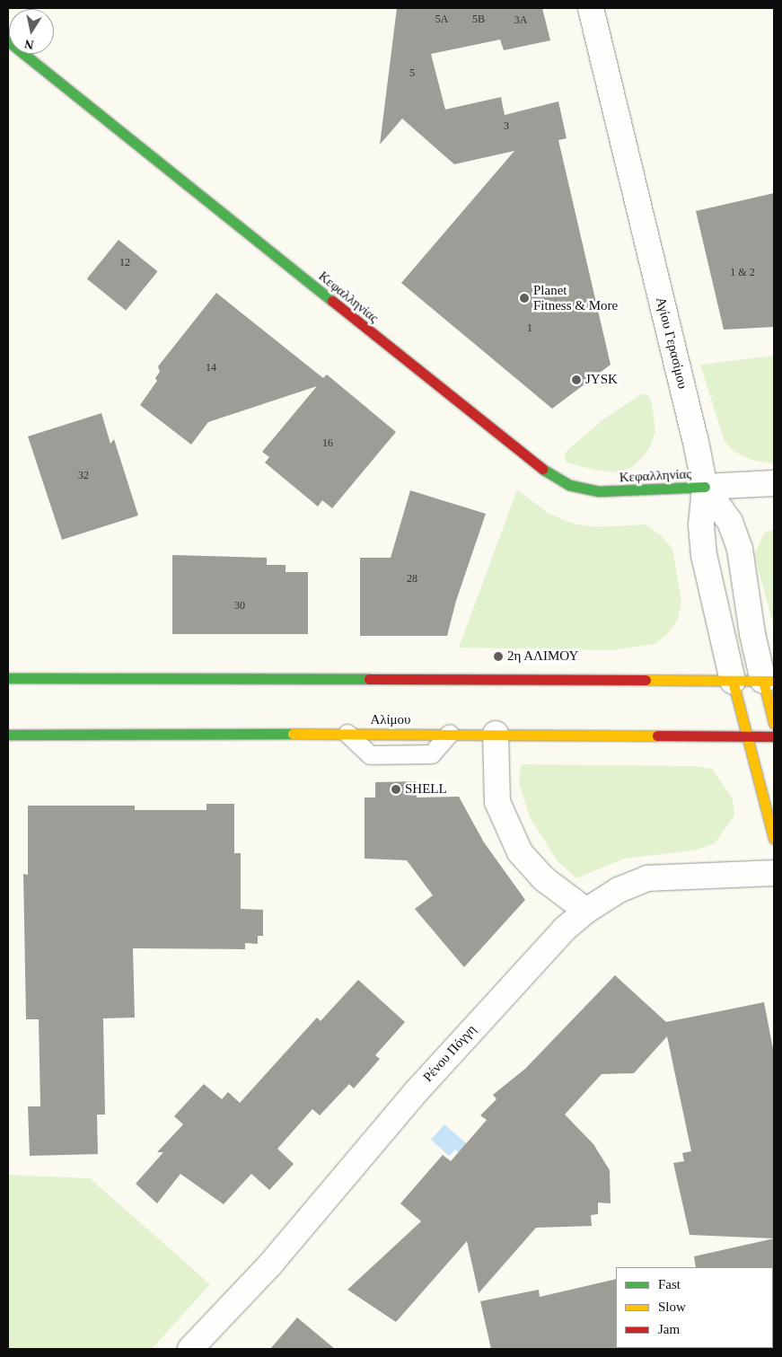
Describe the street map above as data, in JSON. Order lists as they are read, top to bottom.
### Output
{
  "streets": {
    "main road": ["Κεφαλληνίας"],
    "street": ["Αγίου Γερασίμου", "Ρένου Πόγγη"]
  },
  "crossings": [
    ["Κεφαλληνίας", "Αγίου Γερασίμου"]
  ],
  "places": [
    "Planet Fitness & More",
    "JYSK",
    "2η ΑΛΙΜΟΥ",
    "SHELL"
  ],
  "house_numbers": [
    "5A",
    "5B",
    "3Α",
    "5",
    "3",
    "12",
    "1 & 2",
    "1",
    "14",
    "16",
    "32",
    "28",
    "30"
  ],
  "legend": ["Fast", "Slow", "Jam"],
  "north": "bottom"
}
